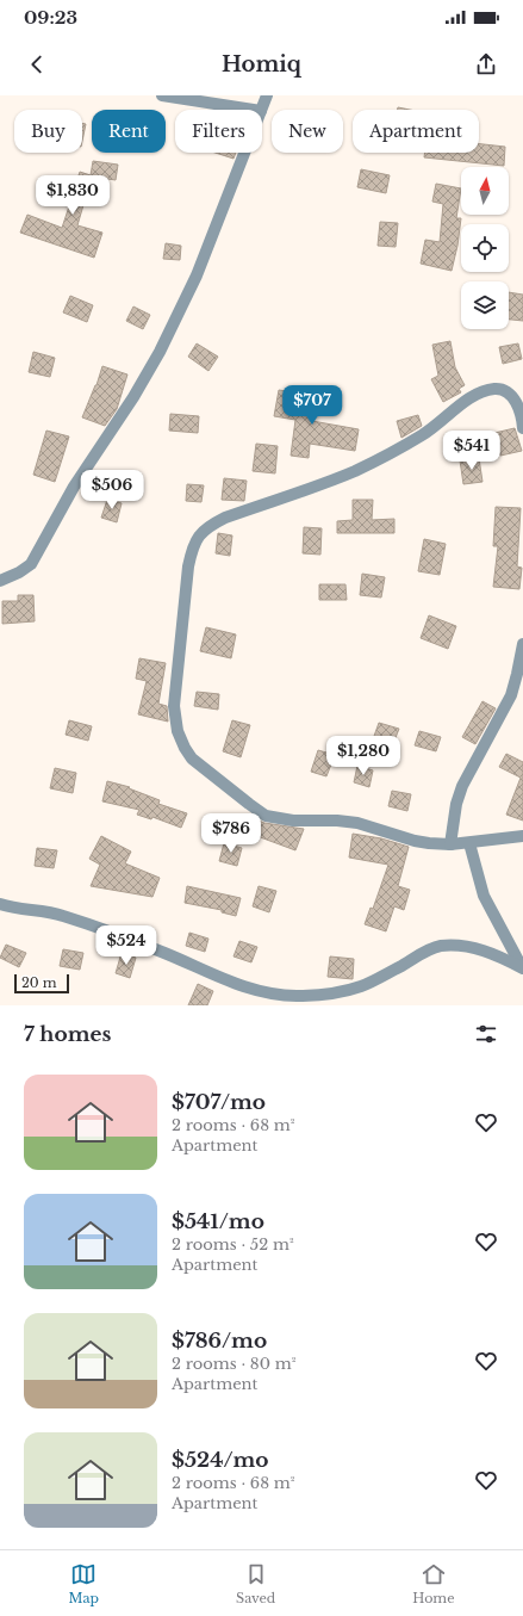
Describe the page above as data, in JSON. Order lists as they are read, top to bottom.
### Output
{
  "scale_bar": "20 m",
  "north": "top",
  "page": {
    "status": "09:23",
    "header": "Homiq",
    "chip": [
      "Buy",
      "Rent",
      "Filters",
      "New",
      "Apartment"
    ],
    "price": [
      "$1,830",
      "$707",
      "$541",
      "$506",
      "$1,280",
      "$786",
      "$524"
    ],
    "scale": "20 m",
    "heading": "7 homes",
    "list": [
      {
        "name": "$707/mo",
        "note": "2 rooms · 68 m² · Apartment"
      },
      {
        "name": "$541/mo",
        "note": "2 rooms · 52 m² · Apartment"
      },
      {
        "name": "$786/mo",
        "note": "2 rooms · 80 m² · Apartment"
      },
      {
        "name": "$524/mo",
        "note": "2 rooms · 68 m² · Apartment"
      }
    ],
    "tabs": ["Map", "Saved", "Home"]
  }
}
